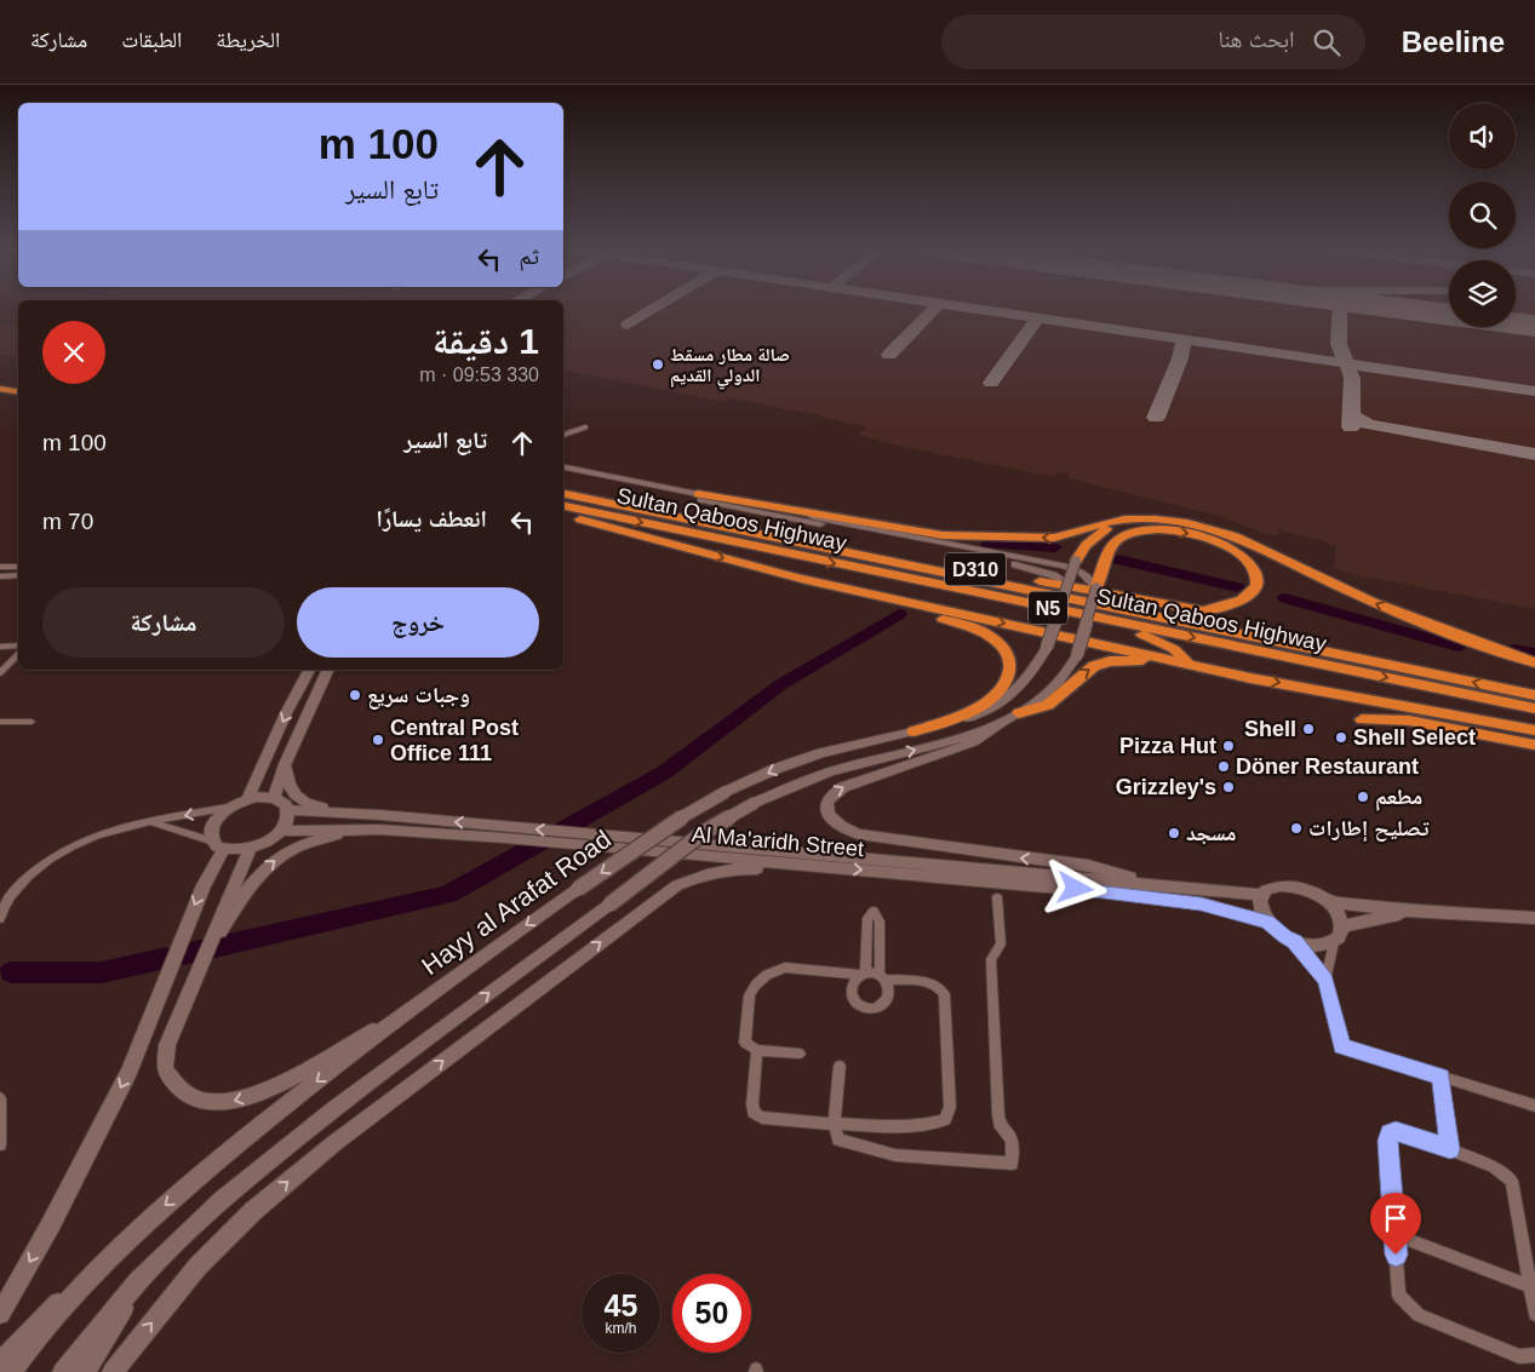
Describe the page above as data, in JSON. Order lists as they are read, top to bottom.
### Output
{
  "streets": {
    "highway": ["Sultan Qaboos Highway", "D310", "N5"],
    "main road": ["Al Ma'aridh Street", "Hayy al Arafat Road"]
  },
  "crossings": [
    ["Sultan Qaboos Highway", "D310"]
  ],
  "places": [
    "صالة مطار مسقط الدولي القديم",
    "وجبات سريع",
    "Shell",
    "Shell Select",
    "Central Post Office 111",
    "Pizza Hut",
    "Döner Restaurant",
    "Grizzley's",
    "مطعم",
    "تصليح إطارات",
    "مسجد"
  ],
  "page": {
    "header": "Beeline",
    "search": "ابحث هنا",
    "nav": ["الخريطة", "الطبقات", "مشاركة"],
    "turn": ["100 m", "تابع السير"],
    "then": "ثم",
    "heading": ["1 دقيقة", "330 m · 09:53"],
    "list": [
      {
        "name": "تابع السير",
        "value": "100 m"
      },
      {
        "name": "انعطف يسارًا",
        "value": "70 m"
      }
    ],
    "buttons": ["خروج", "مشاركة"],
    "speed": "45 km/h",
    "limit": "50"
  }
}
